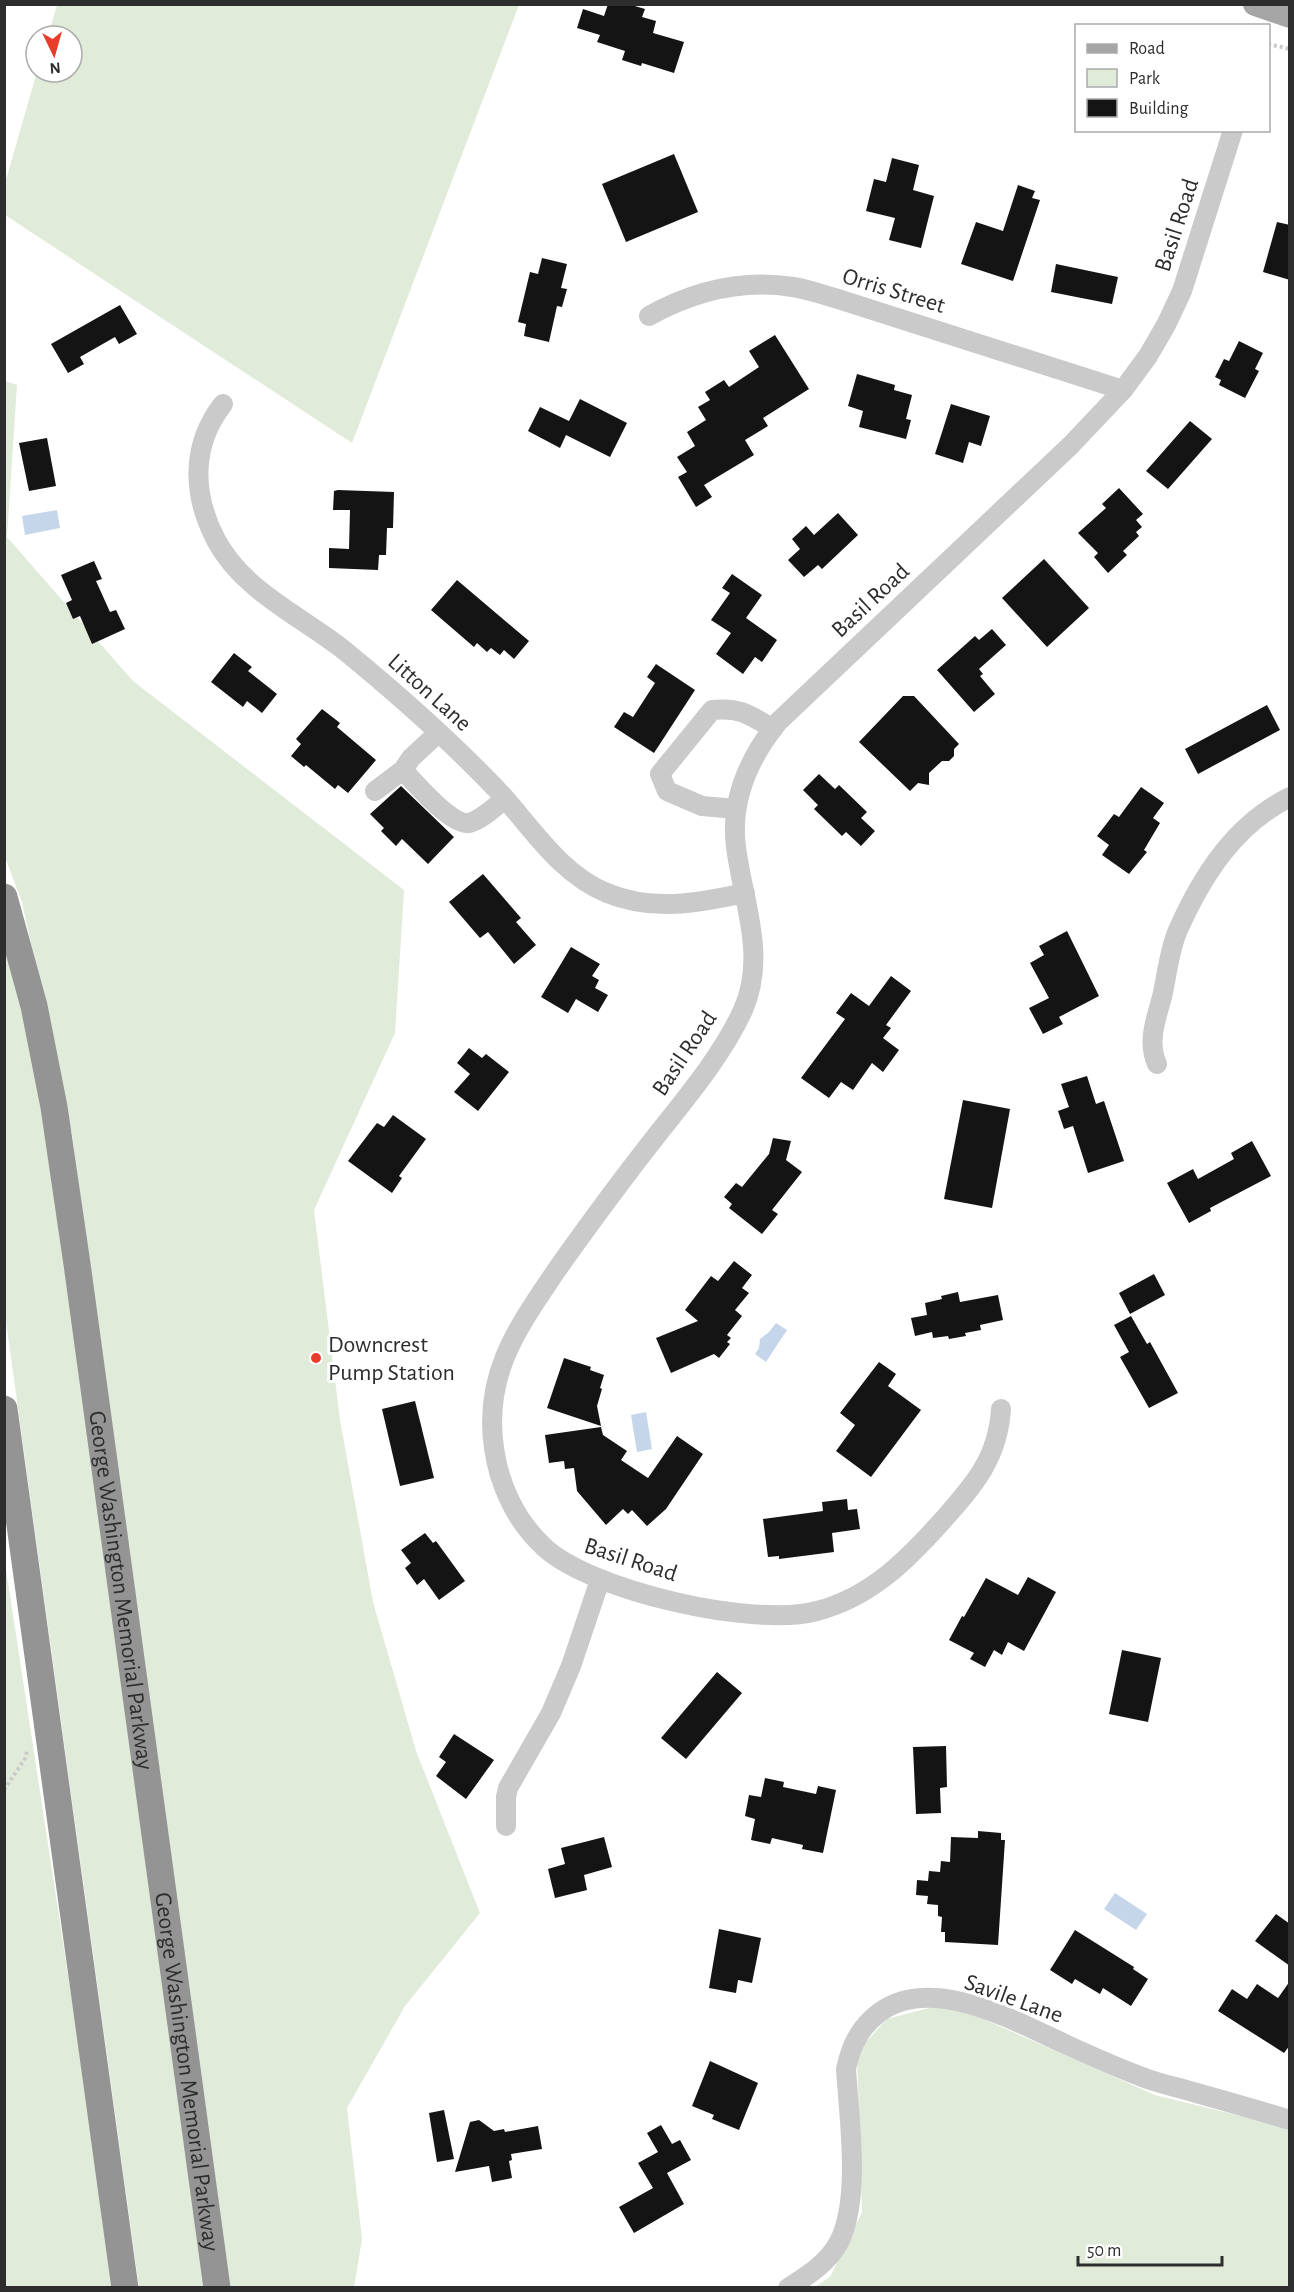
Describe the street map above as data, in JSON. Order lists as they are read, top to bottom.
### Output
{
  "streets": {
    "highway": ["George Washington Memorial Parkway"],
    "street": [
      "Basil Road",
      "Orris Street",
      "Litton Lane",
      "Savile Lane"
    ]
  },
  "crossings": [
    ["Basil Road", "Orris Street"],
    ["Basil Road", "Litton Lane"]
  ],
  "places": ["Downcrest Pump Station"],
  "legend": ["Road", "Park", "Building"],
  "scale_bar": "50 m",
  "north": "bottom"
}
